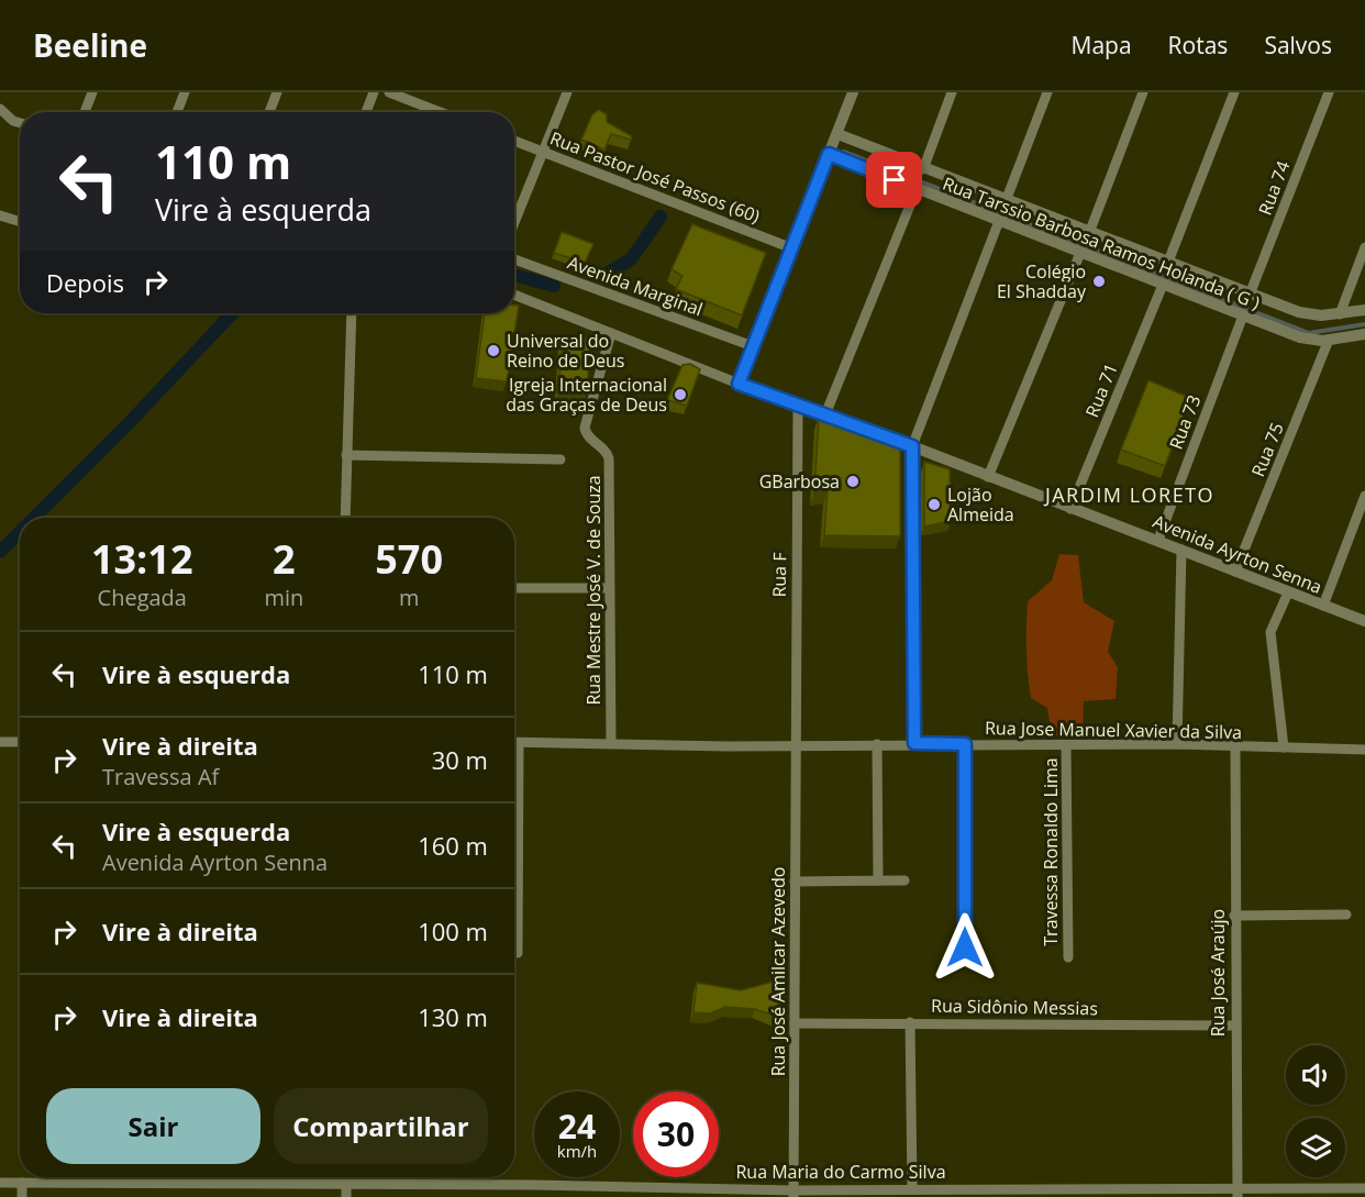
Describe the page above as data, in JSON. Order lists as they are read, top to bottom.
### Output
{
  "streets": {
    "street": [
      "Rua Pastor José Passos (60)",
      "Rua 74",
      "Rua Tarssio Barbosa Ramos Holanda ( G )",
      "Avenida Marginal",
      "Rua 71",
      "Rua 73",
      "Rua 75",
      "Avenida Ayrton Senna",
      "Rua F",
      "Rua Mestre José V. de Souza",
      "Rua Jose Manuel Xavier da Silva",
      "Travessa Ronaldo Lima",
      "Rua José Amilcar Azevedo",
      "Rua José Araújo",
      "Rua Sidônio Messias",
      "Rua Maria do Carmo Silva"
    ]
  },
  "crossings": [
    ["Rua 74", "Rua Tarssio Barbosa Ramos Holanda ( G )"],
    ["Rua Tarssio Barbosa Ramos Holanda ( G )", "Rua 71"],
    ["Rua Tarssio Barbosa Ramos Holanda ( G )", "Rua 73"],
    ["Rua Tarssio Barbosa Ramos Holanda ( G )", "Rua 75"],
    ["Rua 71", "Avenida Ayrton Senna"],
    ["Rua 73", "Avenida Ayrton Senna"],
    ["Rua 75", "Avenida Ayrton Senna"],
    ["Avenida Ayrton Senna", "Rua F"],
    ["Avenida Ayrton Senna", "Rua Mestre José V. de Souza"],
    ["Rua F", "Rua Jose Manuel Xavier da Silva"],
    ["Rua F", "Rua José Amilcar Azevedo"],
    ["Rua Mestre José V. de Souza", "Rua Jose Manuel Xavier da Silva"],
    ["Rua Jose Manuel Xavier da Silva", "Travessa Ronaldo Lima"],
    ["Rua Jose Manuel Xavier da Silva", "Rua José Amilcar Azevedo"],
    ["Rua Jose Manuel Xavier da Silva", "Rua José Araújo"],
    ["Rua José Amilcar Azevedo", "Rua Sidônio Messias"],
    ["Rua José Amilcar Azevedo", "Rua Maria do Carmo Silva"],
    ["Rua José Araújo", "Rua Sidônio Messias"],
    ["Rua José Araújo", "Rua Maria do Carmo Silva"]
  ],
  "districts": ["JARDIM LORETO"],
  "places": [
    "Colégio El Shadday",
    "Universal do Reino de Deus",
    "Igreja Internacional das Graças de Deus",
    "GBarbosa",
    "Lojão Almeida"
  ],
  "page": {
    "header": "Beeline",
    "nav": ["Mapa", "Rotas", "Salvos"],
    "turn": ["110 m", "Vire à esquerda"],
    "then": "Depois",
    "eta": [
      "13:12",
      "Chegada",
      "2",
      "min",
      "570",
      "m"
    ],
    "list": [
      {
        "name": "Vire à esquerda",
        "value": "110 m"
      },
      {
        "name": "Vire à direita",
        "note": "Travessa Af",
        "value": "30 m"
      },
      {
        "name": "Vire à esquerda",
        "note": "Avenida Ayrton Senna",
        "value": "160 m"
      },
      {
        "name": "Vire à direita",
        "value": "100 m"
      },
      {
        "name": "Vire à direita",
        "value": "130 m"
      }
    ],
    "buttons": ["Sair", "Compartilhar"],
    "speed": "24 km/h",
    "limit": "30"
  }
}
